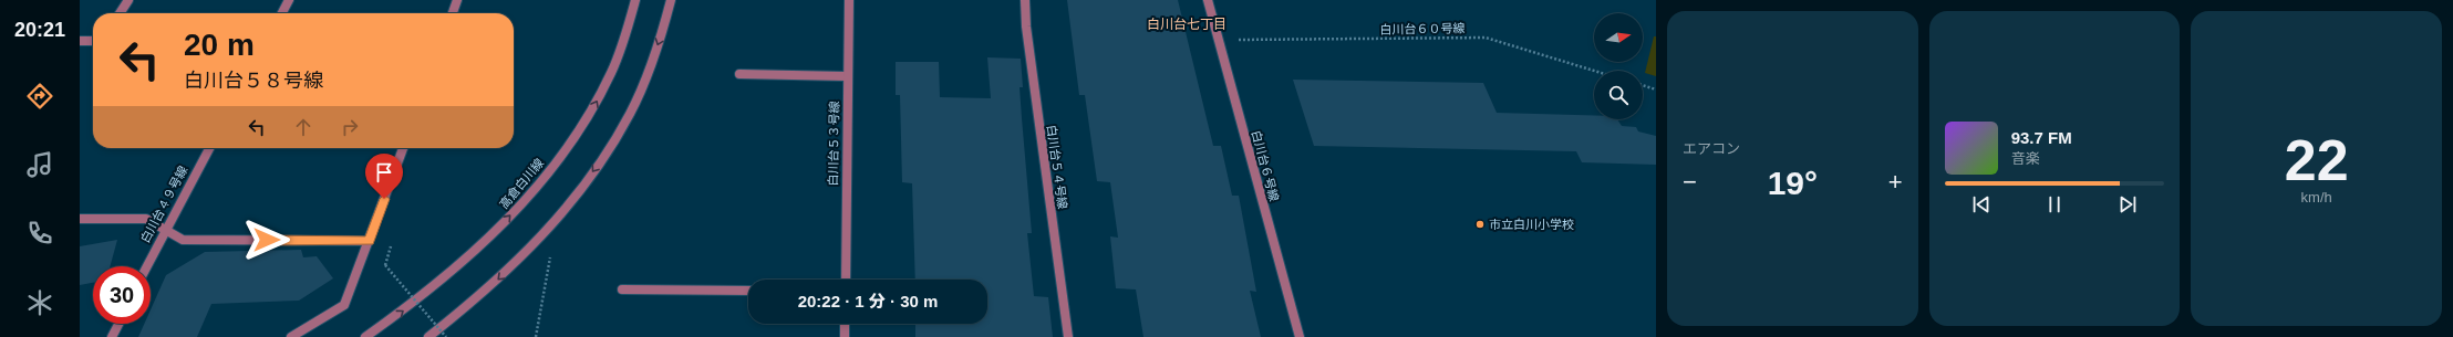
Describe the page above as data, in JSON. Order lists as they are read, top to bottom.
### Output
{
  "streets": {
    "street": [
      "白川台５３号線",
      "白川台６号線",
      "白川台５４号線",
      "高倉白川線",
      "白川台４９号線"
    ],
    "path": ["白川台６０号線"]
  },
  "crossings": [
    ["白川台６０号線", "白川台６号線"]
  ],
  "districts": ["白川台七丁目"],
  "places": ["市立白川小学校"],
  "north": "right",
  "page": {
    "tabs": "20:21",
    "tile": [
      "エアコン",
      ["22", "km/h"]
    ],
    "turn": ["20 m", "白川台５８号線"],
    "song": ["93.7 FM", "音楽"],
    "heat": ["−", "19°", "+"],
    "limit": "30",
    "trip": "20:22 · 1 分 · 30 m"
  }
}
